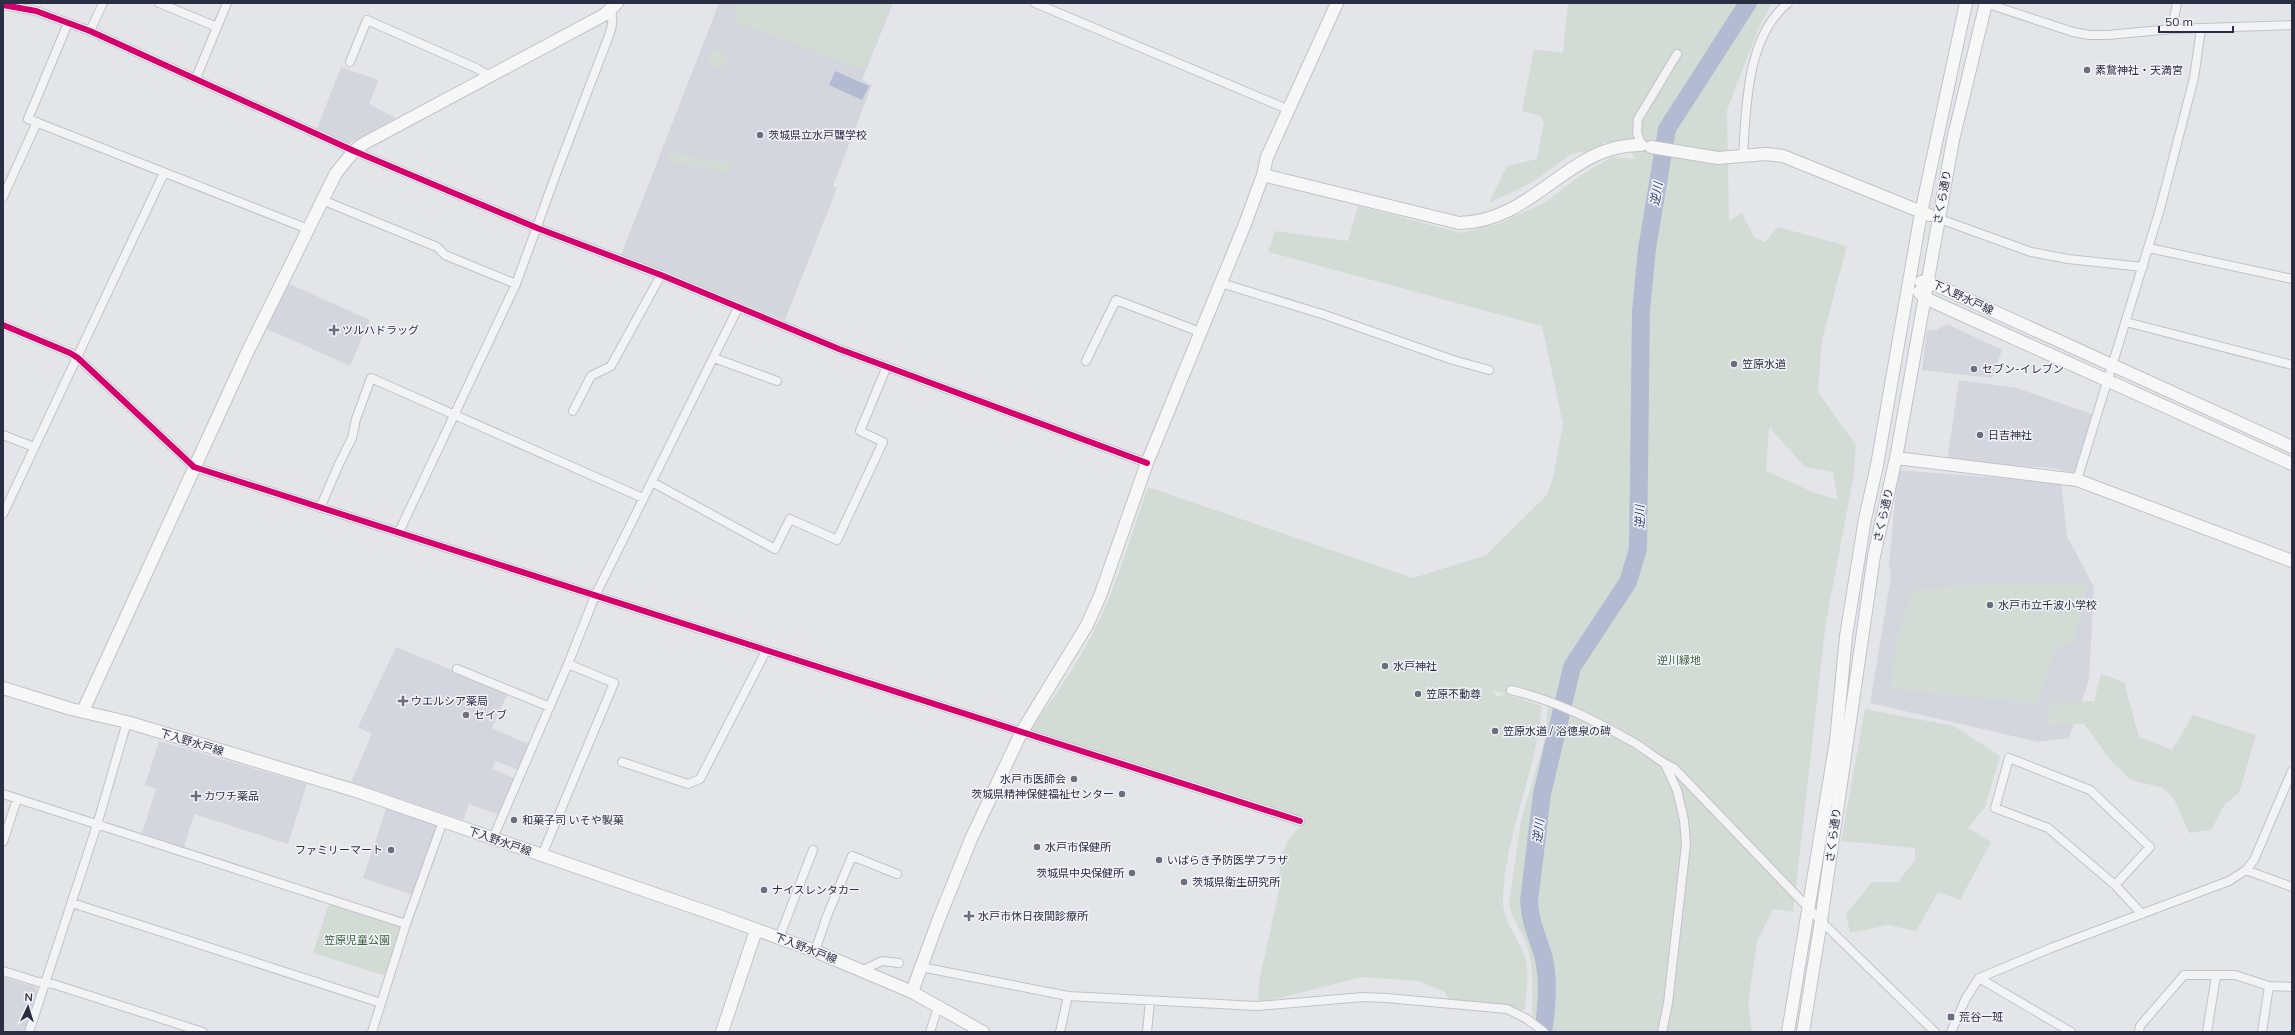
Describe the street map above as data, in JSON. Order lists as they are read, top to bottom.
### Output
{
  "streets": {
    "street": ["さくら通り", "下入野水戸線"]
  },
  "crossings": [
    ["さくら通り", "下入野水戸線"]
  ],
  "water": ["逆川"],
  "parks": ["逆川緑地", "笠原児童公園"],
  "places": {
    "other": [
      "素鵞神社・天満宮",
      "茨城県立水戸聾学校",
      "笠原水道",
      "セブン-イレブン",
      "日吉神社",
      "水戸市立千波小学校",
      "水戸神社",
      "笠原不動尊",
      "セイブ",
      "笠原水道 / 浴徳泉の碑",
      "水戸市医師会",
      "茨城県精神保健福祉センター",
      "和菓子司 いそや製菓",
      "水戸市保健所",
      "ファミリーマート",
      "いばらき予防医学プラザ",
      "茨城県中央保健所",
      "茨城県衛生研究所",
      "ナイスレンタカー"
    ],
    "health": [
      "ツルハドラッグ",
      "ウエルシア薬局",
      "カワチ薬品",
      "水戸市休日夜間診療所"
    ],
    "transit": ["荒谷一班"]
  },
  "scale_bar": "50 m",
  "north": "top"
}
